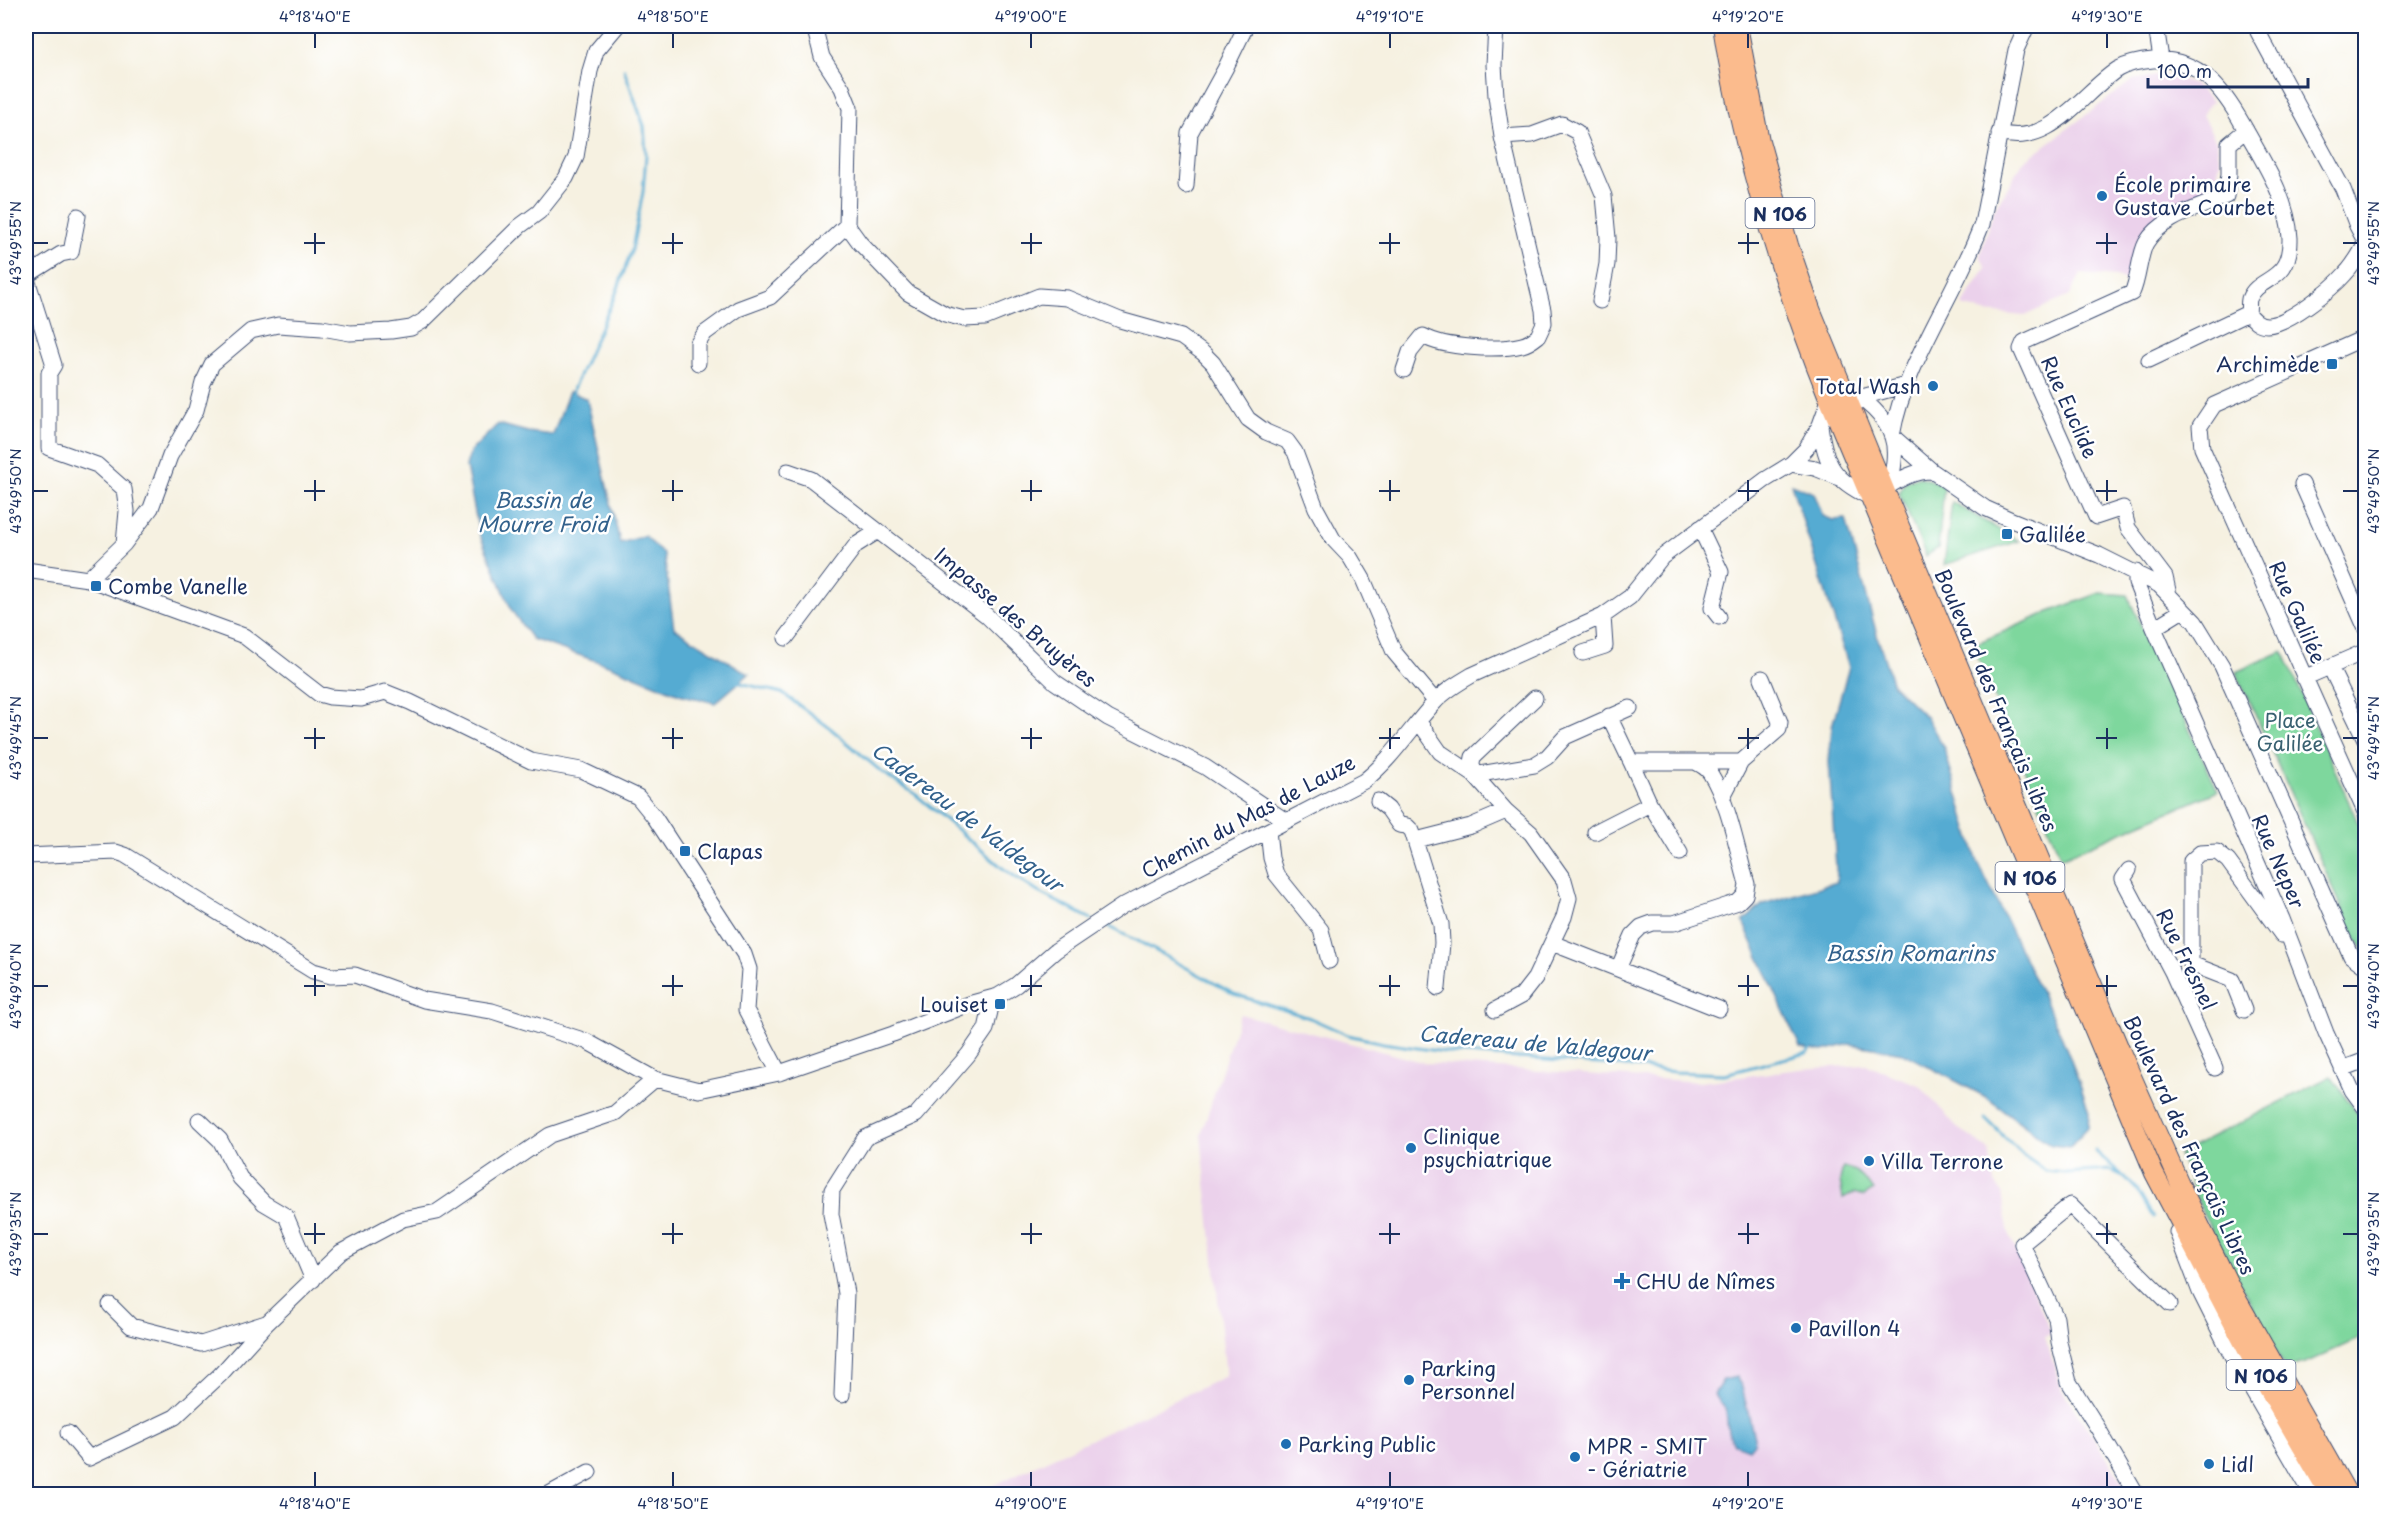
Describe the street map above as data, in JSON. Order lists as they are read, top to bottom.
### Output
{
  "streets": {
    "main road": ["N 106", "Boulevard des Français Libres"],
    "street": [
      "Rue Euclide",
      "Rue Galilée",
      "Impasse des Bruyères",
      "Chemin du Mas de Lauze",
      "Rue Neper",
      "Rue Fresnel"
    ]
  },
  "crossings": [
    ["Impasse des Bruyères", "Chemin du Mas de Lauze"],
    ["Boulevard des Français Libres", "Chemin du Mas de Lauze"]
  ],
  "water": ["Bassin de Mourre Froid", "Cadereau de Valdegour", "Bassin Romarins"],
  "parks": ["Place Galilée"],
  "places": {
    "other": [
      "École primaire Gustave Courbet",
      "Total Wash",
      "Clinique psychiatrique",
      "Villa Terrone",
      "Pavillon 4",
      "Parking Personnel",
      "Parking Public",
      "MPR - SMIT - Gériatrie",
      "Lidl"
    ],
    "transit": [
      "Archimède",
      "Galilée",
      "Combe Vanelle",
      "Clapas",
      "Louiset"
    ],
    "health": ["CHU de Nîmes"]
  },
  "scale_bar": "100 m",
  "coordinates": [
    "4°18'40\"E",
    "4°18'50\"E",
    "4°19'00\"E",
    "4°19'10\"E",
    "4°19'20\"E",
    "4°19'30\"E",
    "43°49'55\"N",
    "43°49'50\"N",
    "43°49'45\"N",
    "43°49'40\"N",
    "43°49'35\"N"
  ]
}
